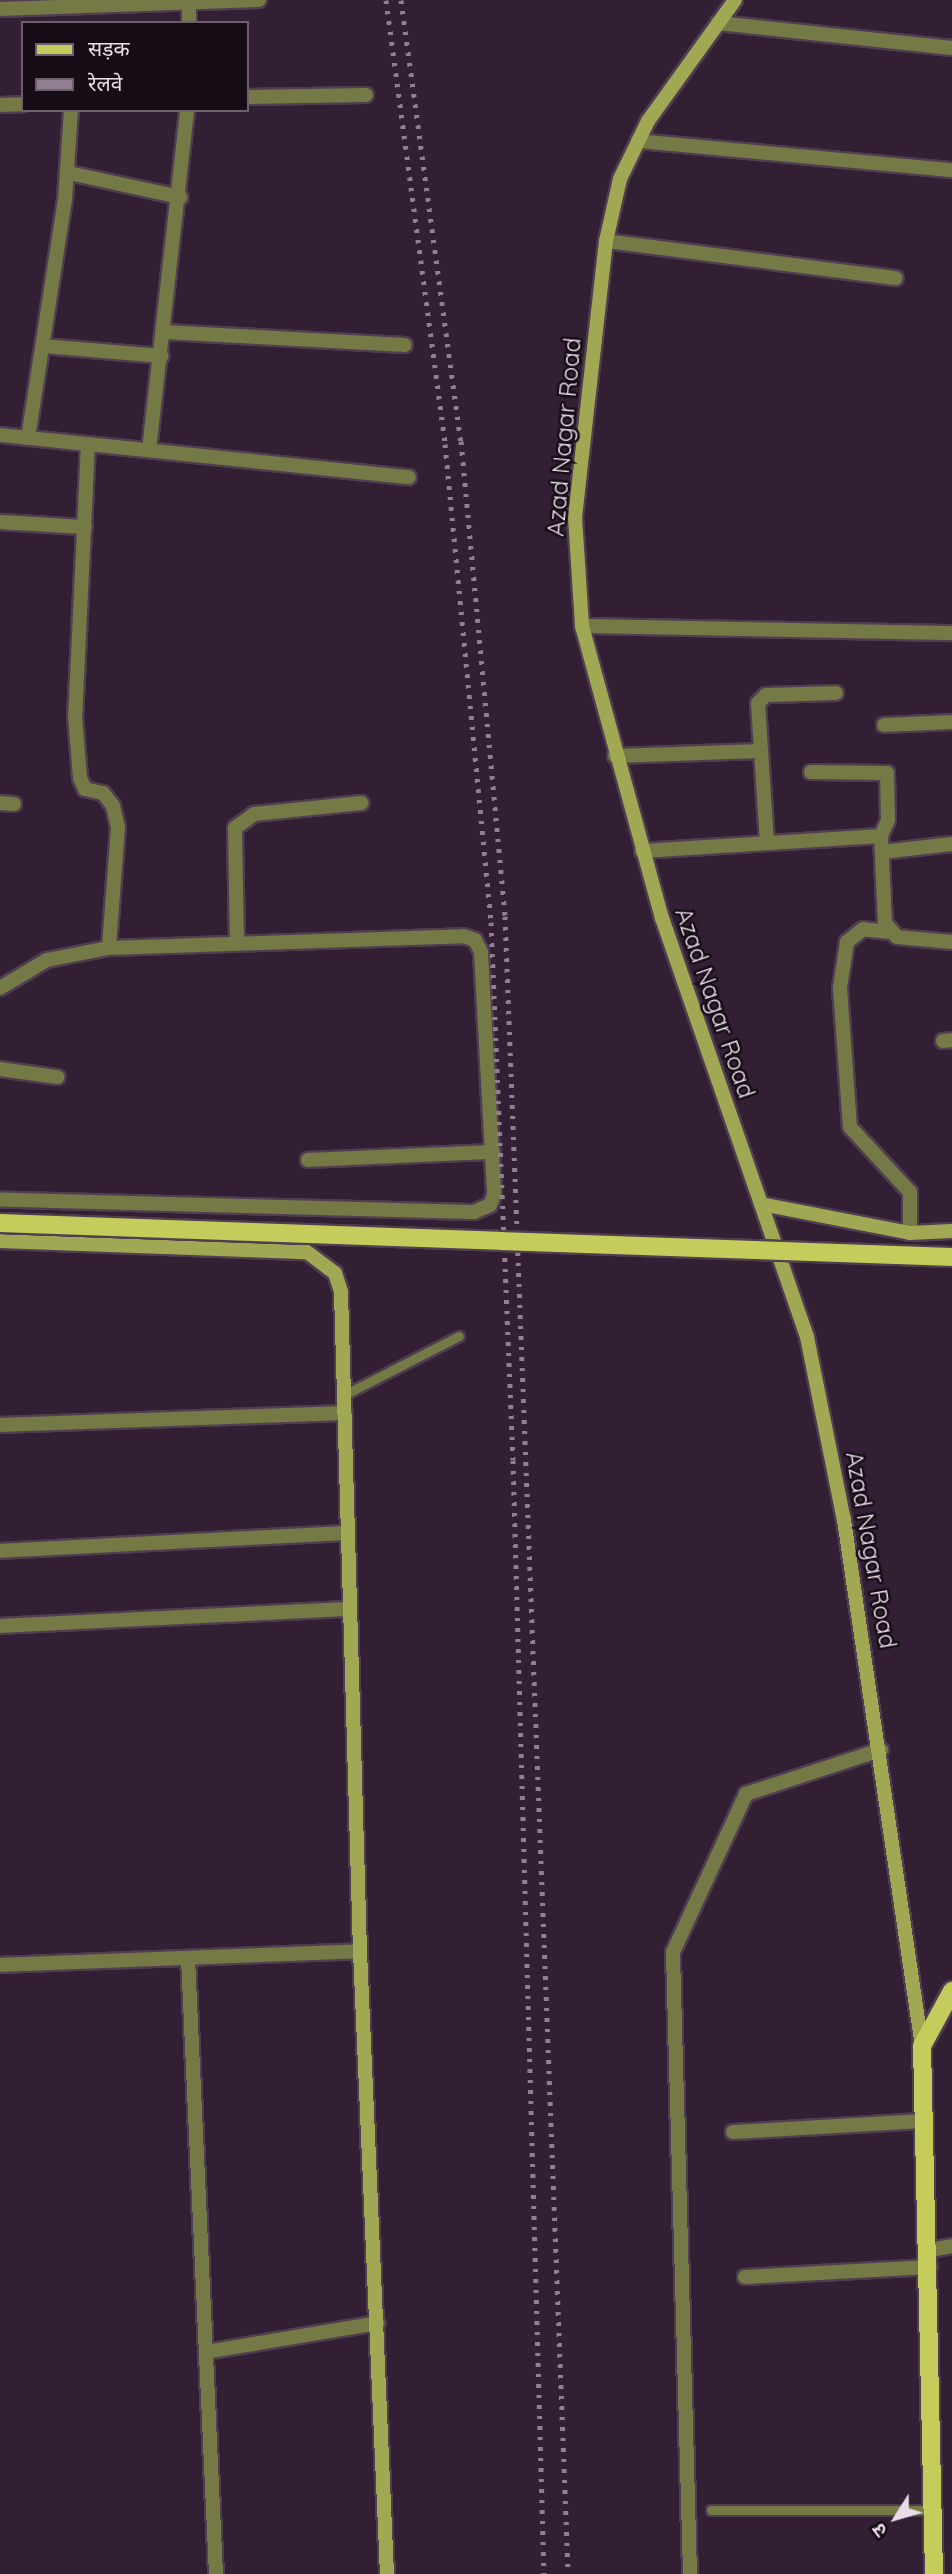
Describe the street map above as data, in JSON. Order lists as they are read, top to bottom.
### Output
{
  "streets": {
    "street": ["Azad Nagar Road"]
  },
  "legend": ["सड़क", "रेलवे"],
  "north": "bottom left"
}
